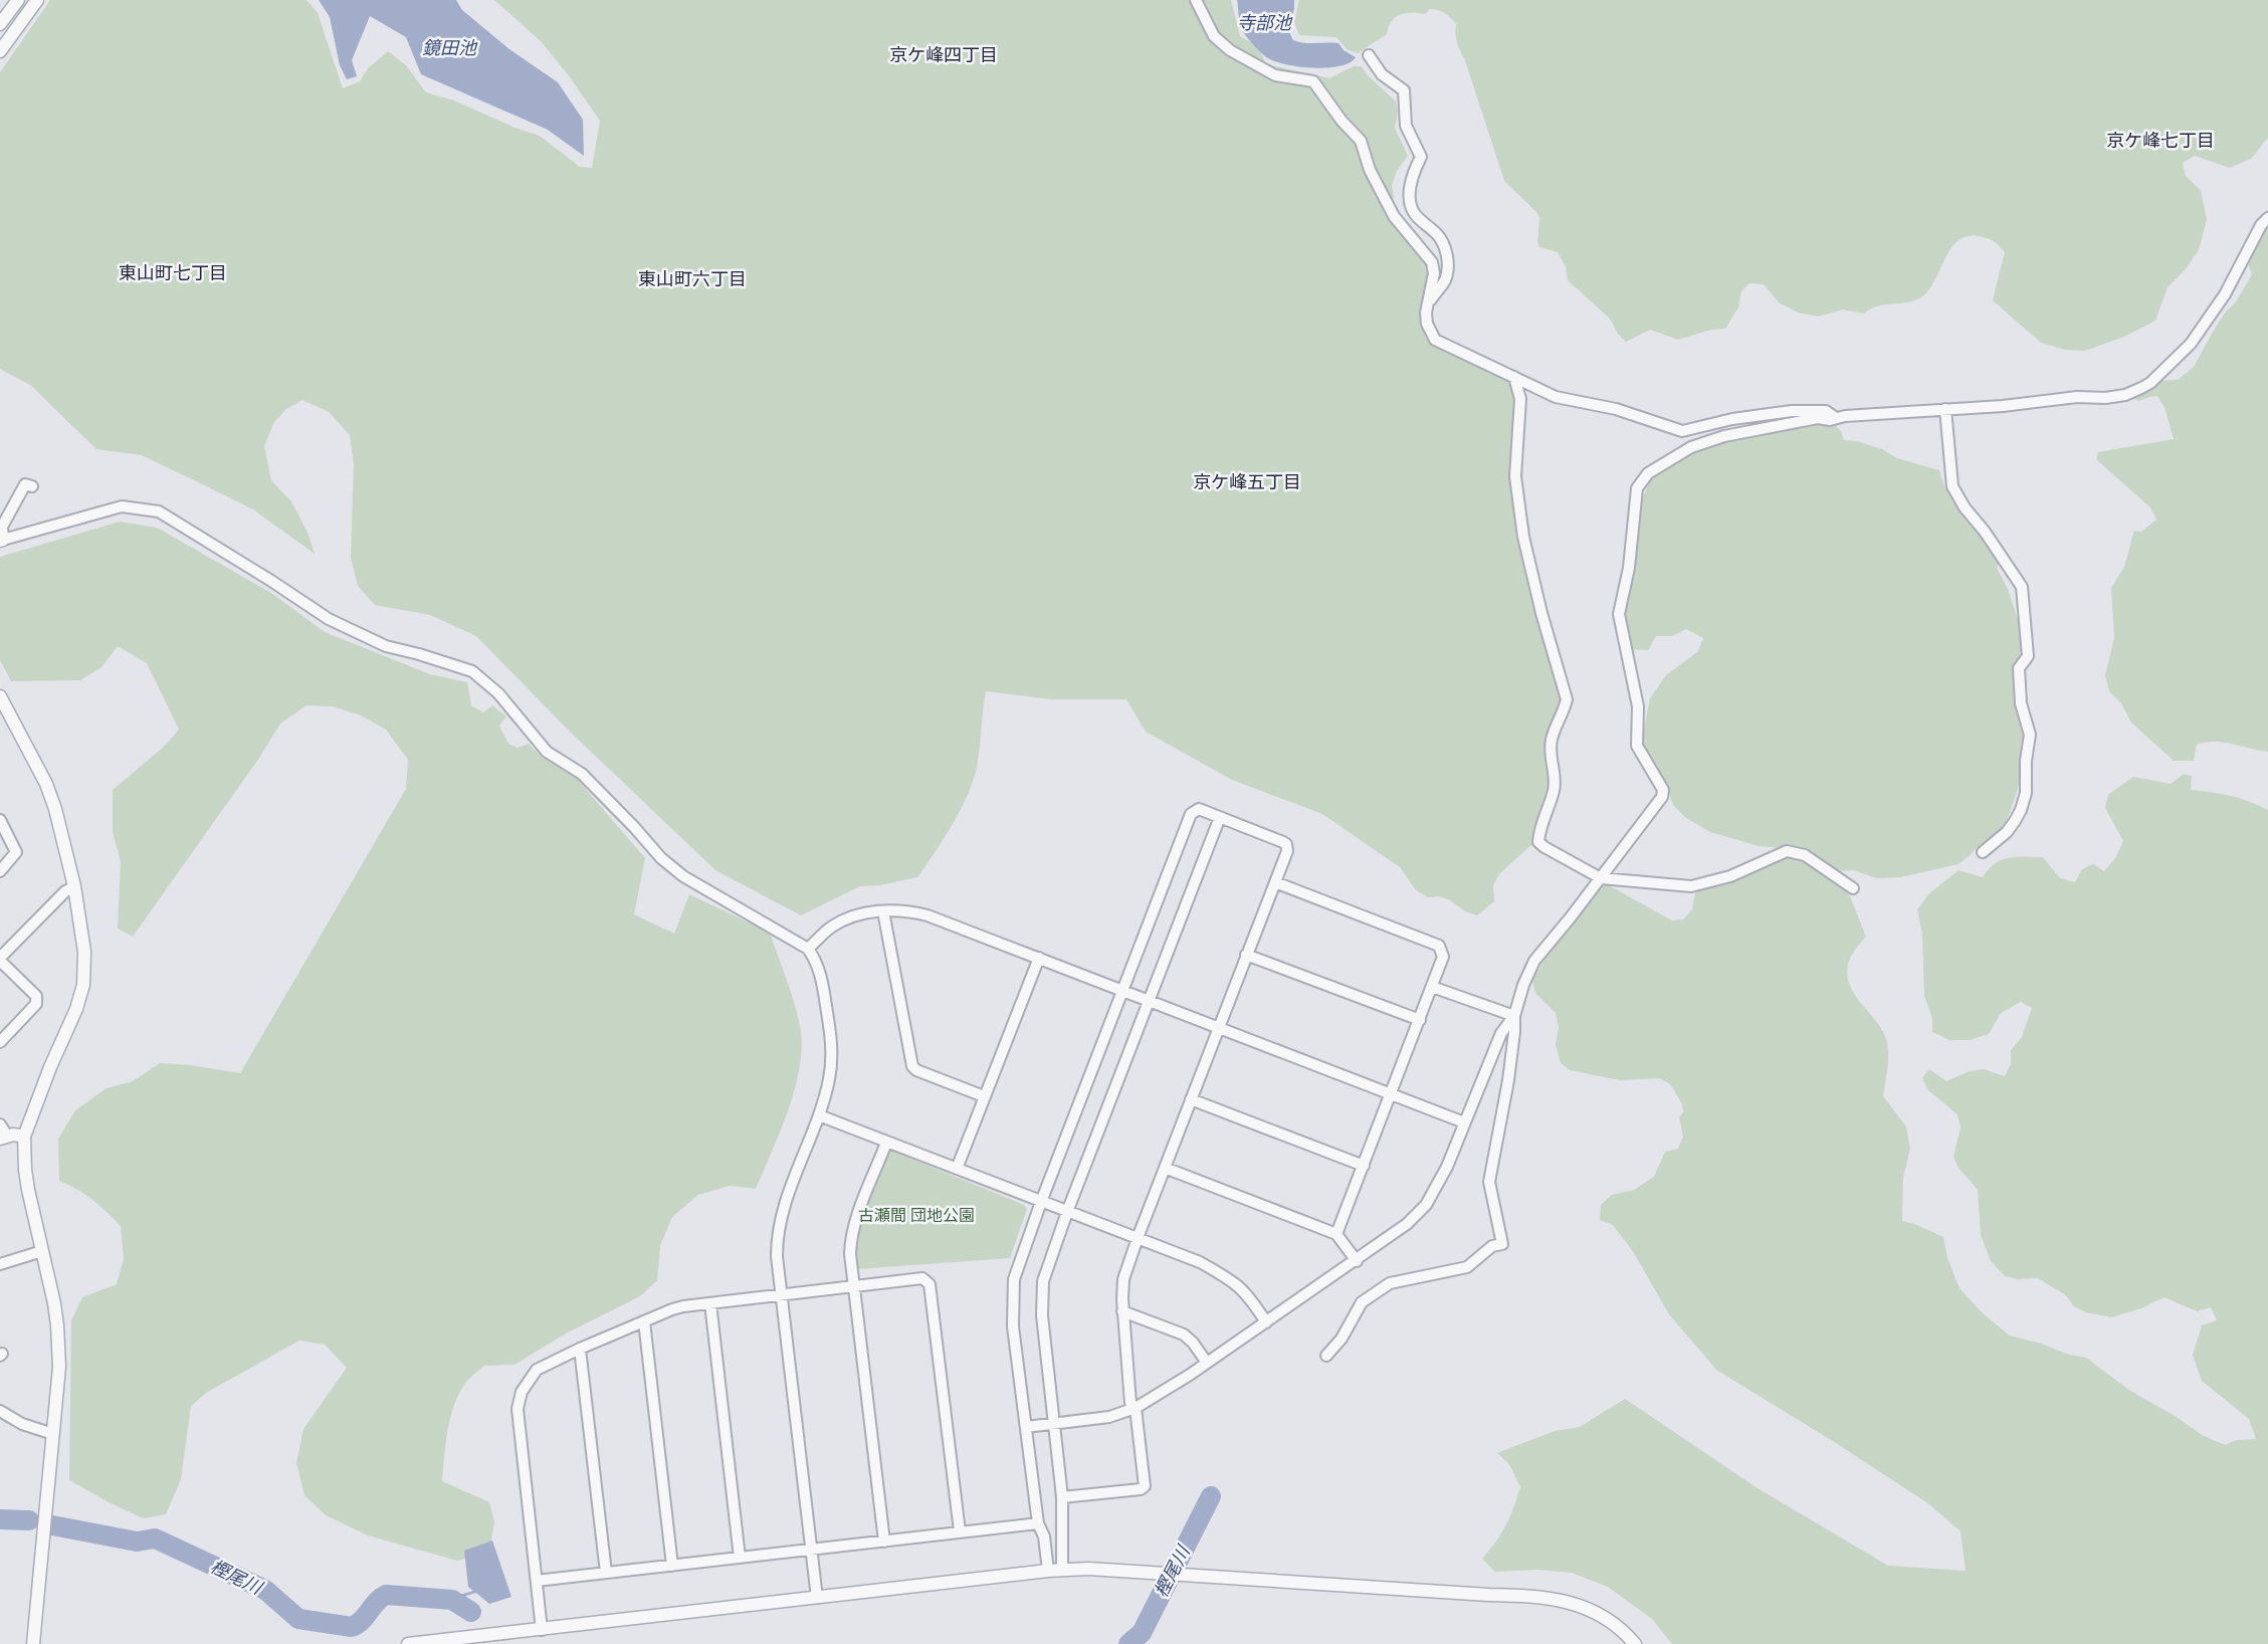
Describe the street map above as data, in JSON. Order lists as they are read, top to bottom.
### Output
{
  "districts": [
    "京ケ峰四丁目",
    "京ケ峰七丁目",
    "東山町七丁目",
    "東山町六丁目",
    "京ケ峰五丁目"
  ],
  "water": ["寺部池", "鏡田池", "樫尾川"],
  "parks": ["古瀬間 団地公園"]
}
